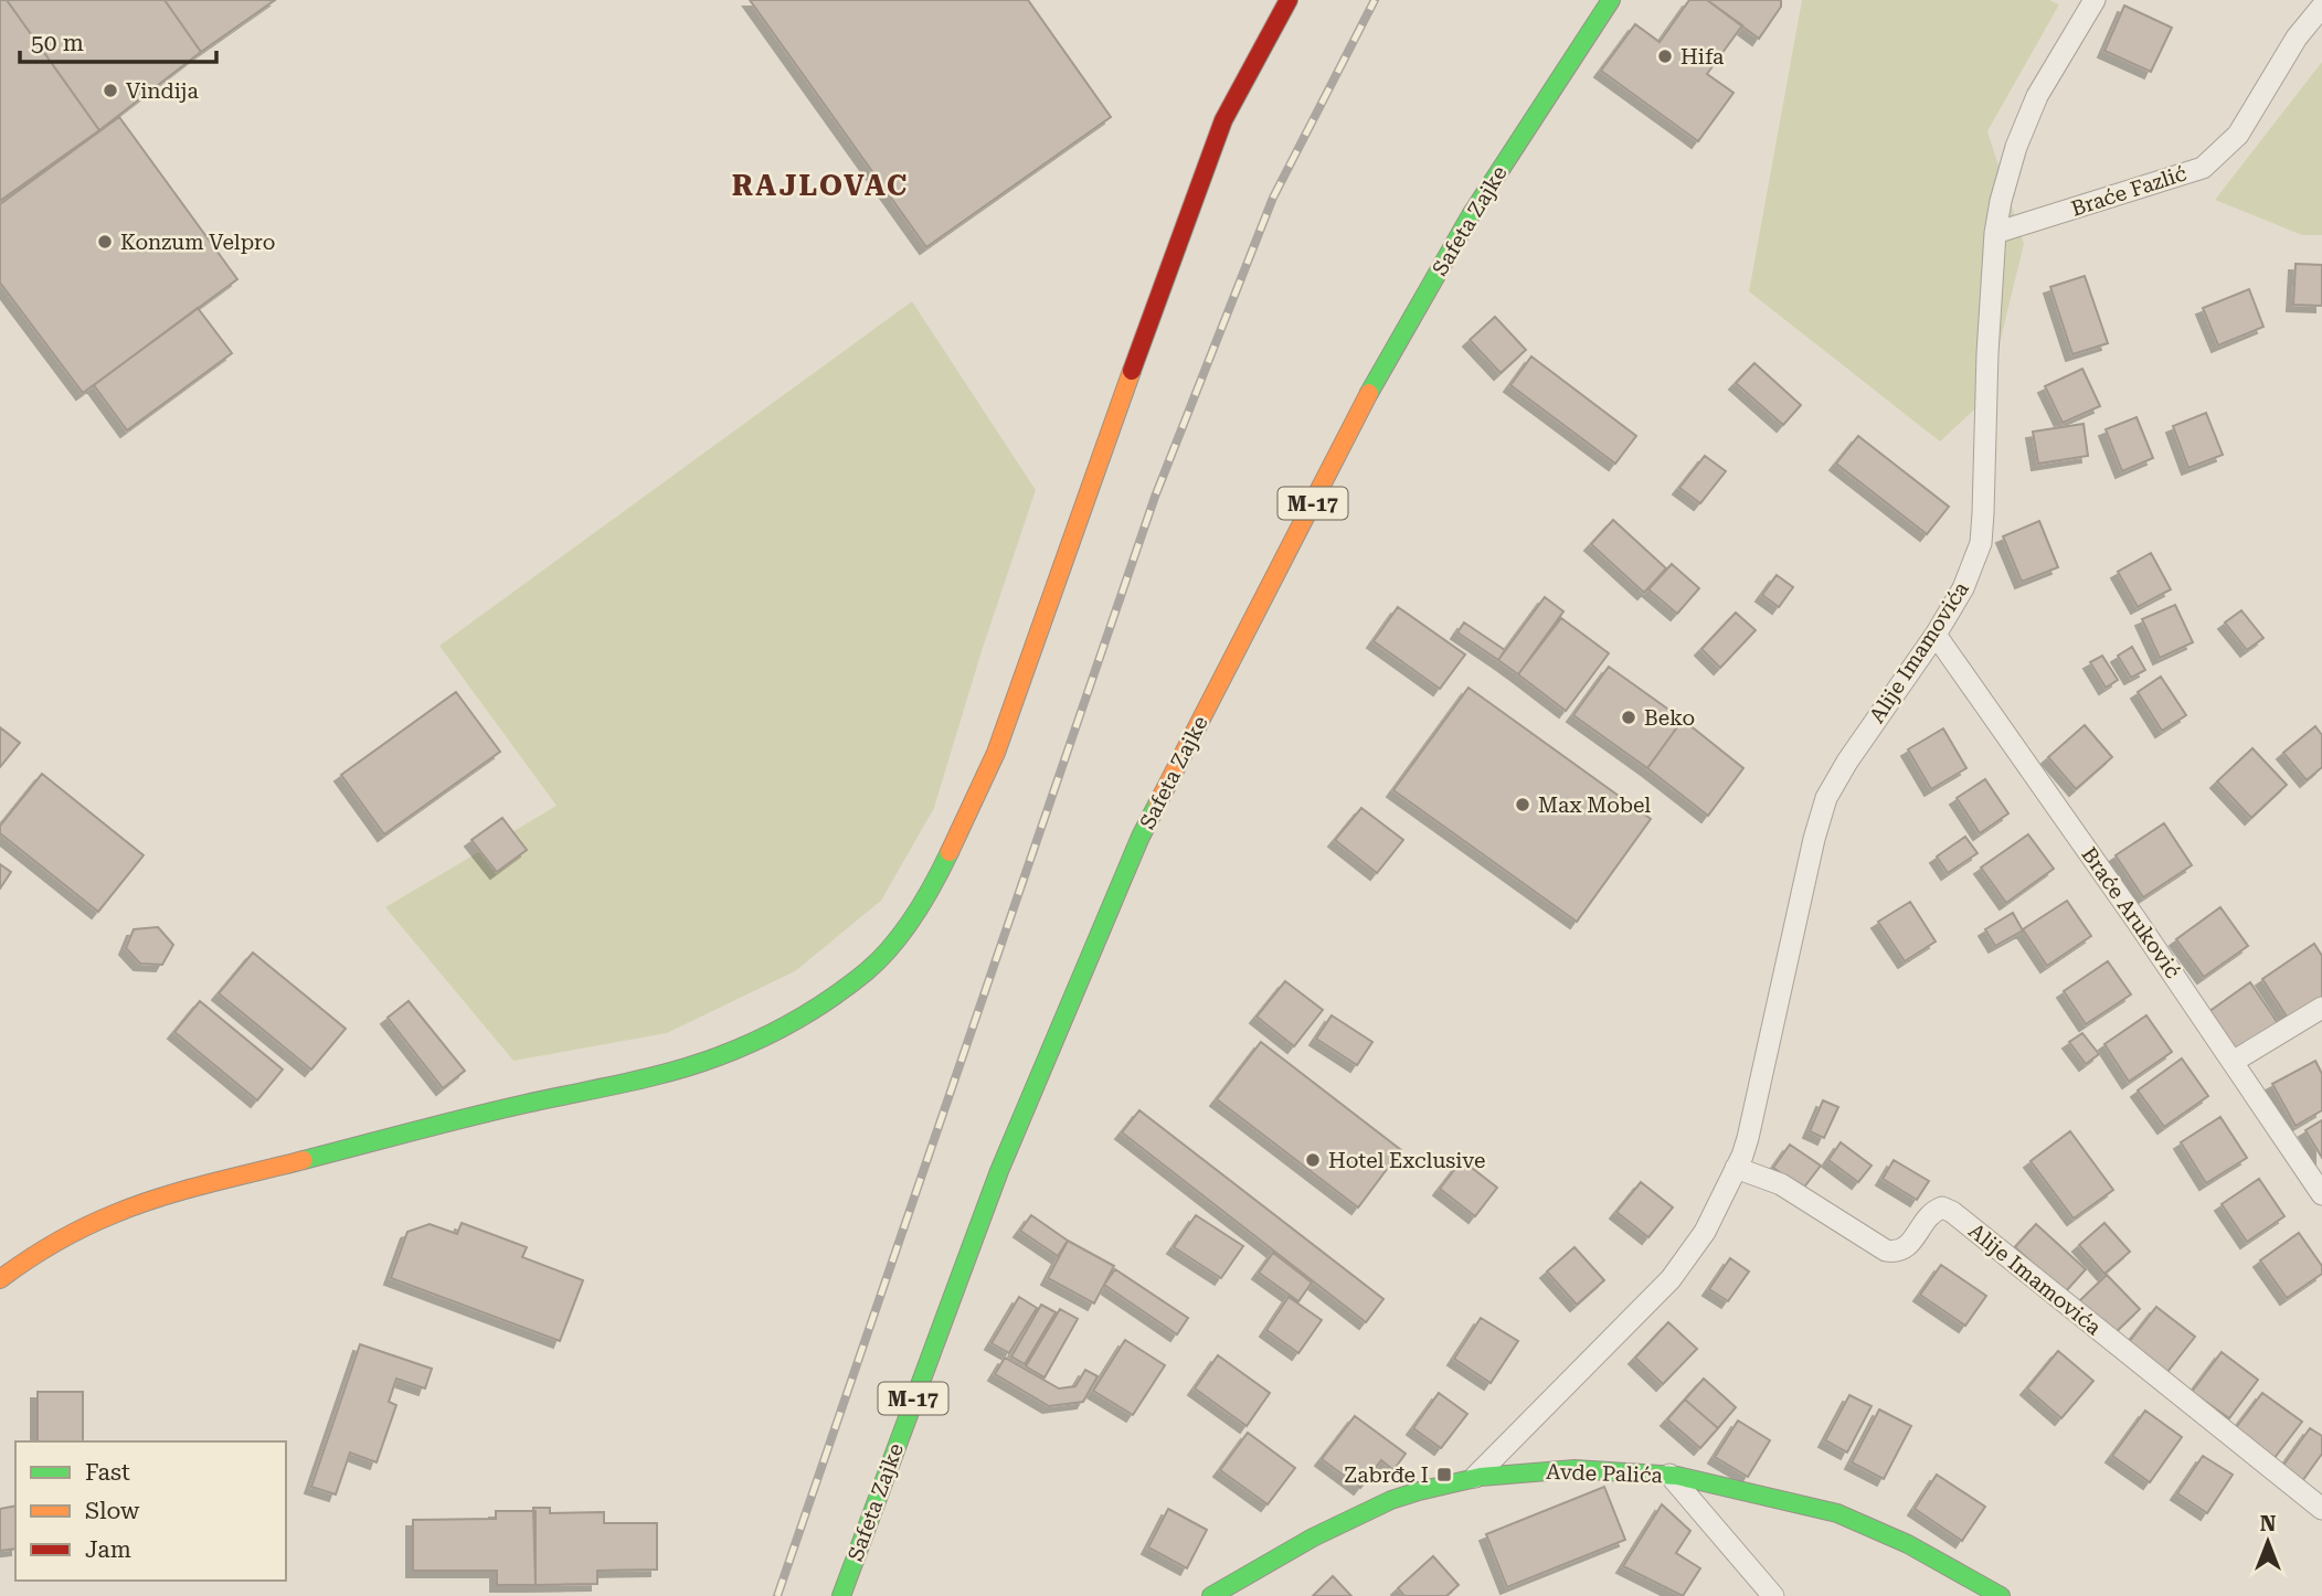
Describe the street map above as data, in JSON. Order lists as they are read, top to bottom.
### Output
{
  "streets": {
    "street": [
      "Braće Fazlić",
      "Safeta Zajke",
      "M-17",
      "Alije Imamovića",
      "Braće Aruković",
      "Avde Palića"
    ]
  },
  "crossings": [
    ["Braće Fazlić", "Alije Imamovića"],
    ["Alije Imamovića", "Braće Aruković"],
    ["Alije Imamovića", "Avde Palića"]
  ],
  "districts": ["RAJLOVAC"],
  "places": {
    "other": [
      "Hifa",
      "Vindija",
      "Konzum Velpro",
      "Beko",
      "Max Mobel",
      "Hotel Exclusive"
    ],
    "transit": ["Zabrđe I"]
  },
  "legend": ["Fast", "Slow", "Jam"],
  "scale_bar": "50 m",
  "north": "top"
}
